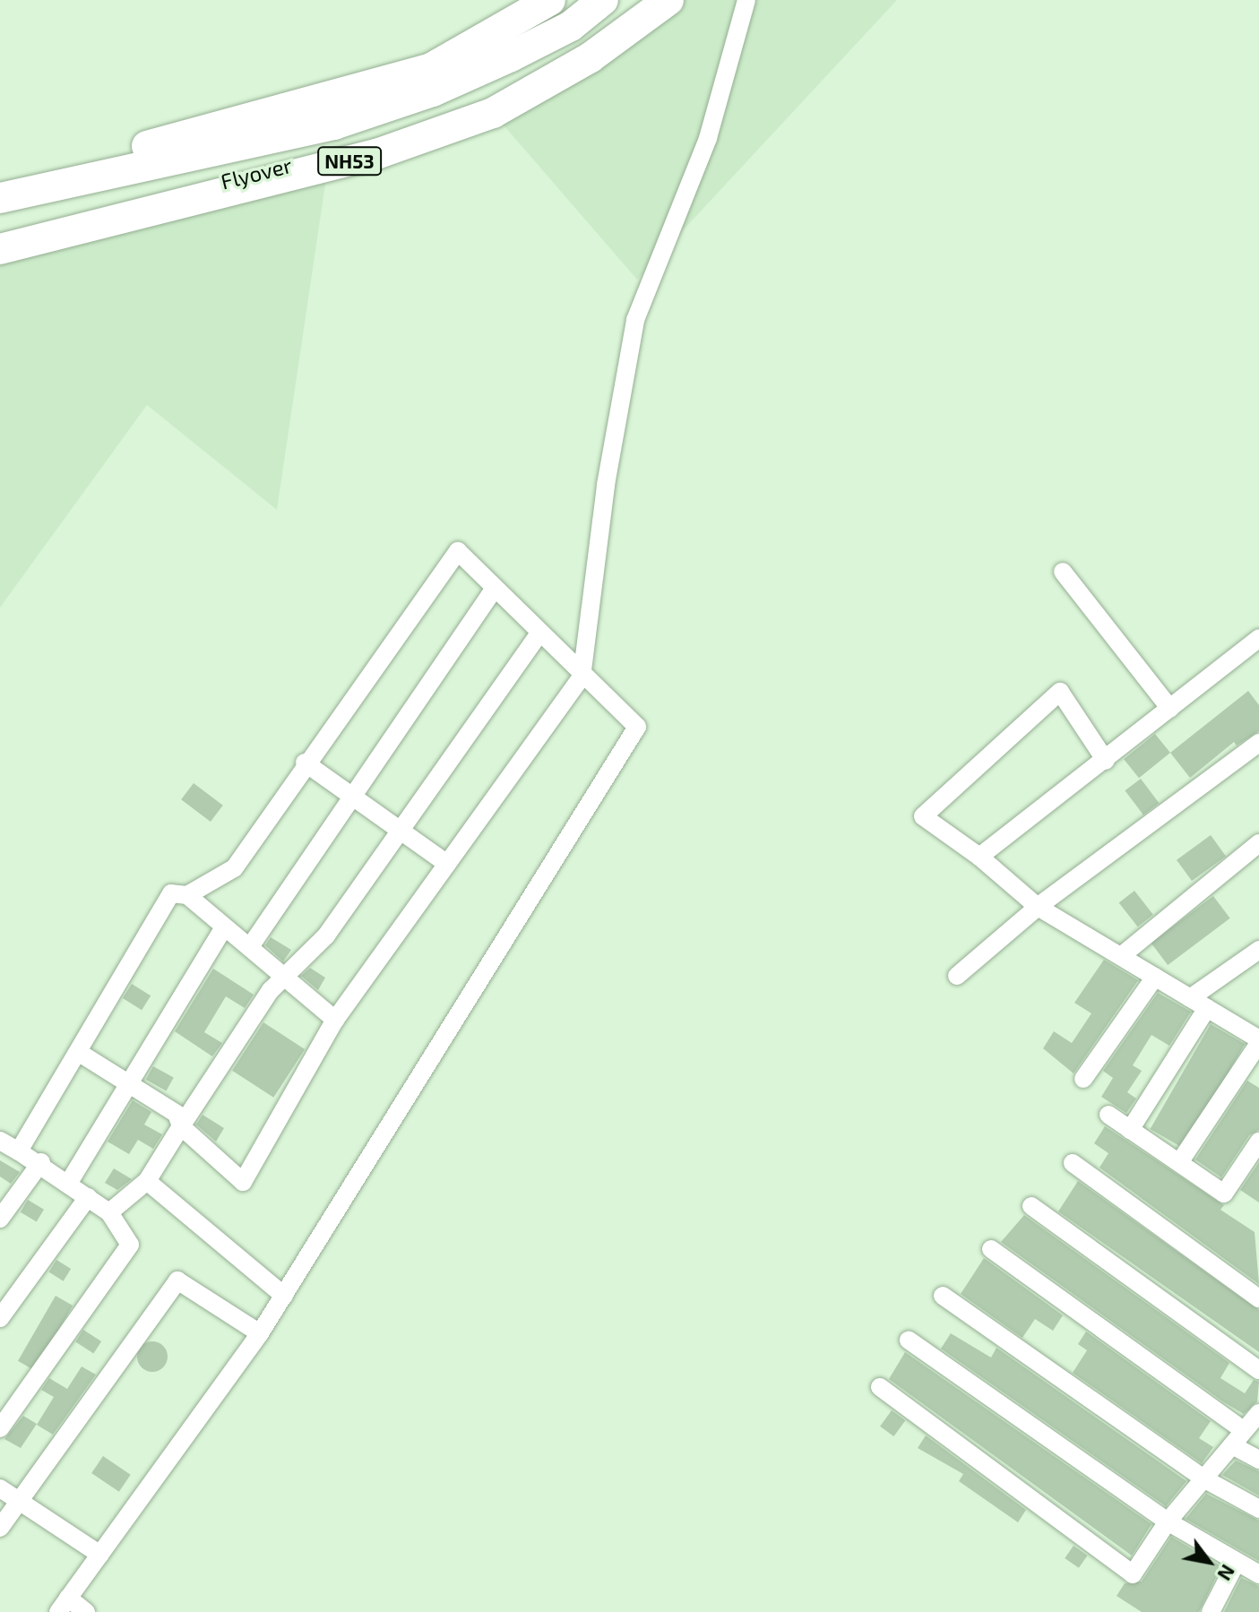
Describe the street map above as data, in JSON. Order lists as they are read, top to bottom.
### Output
{
  "streets": {
    "highway": ["NH53", "Flyover"]
  },
  "north": "bottom right"
}
